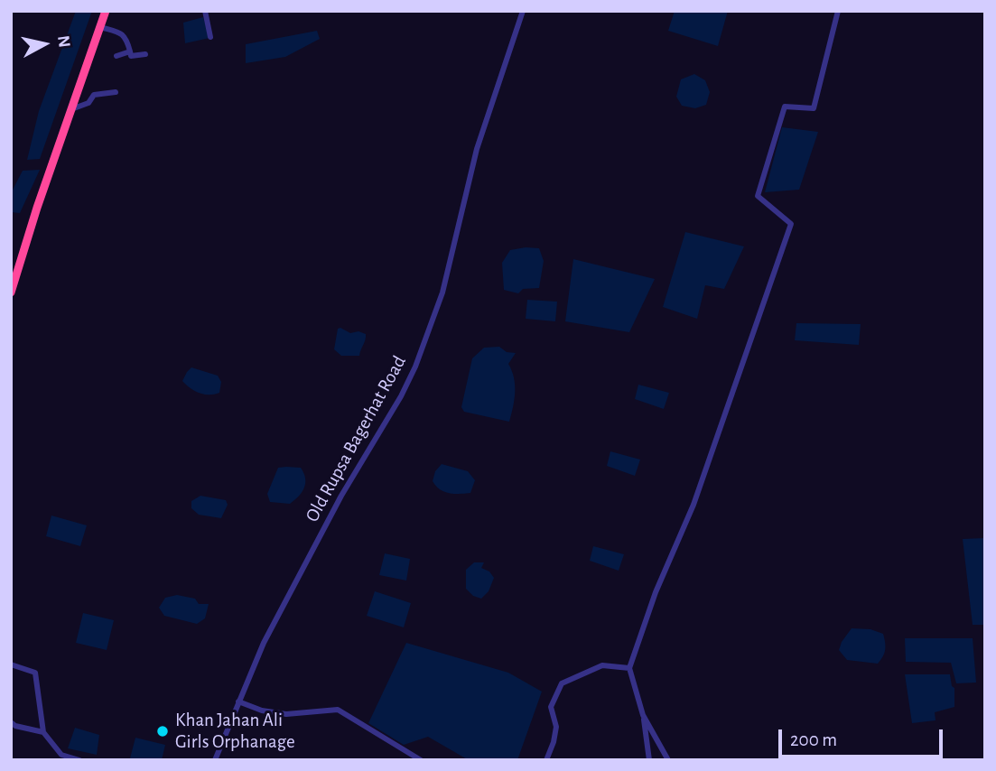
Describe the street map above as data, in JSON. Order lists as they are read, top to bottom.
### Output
{
  "streets": {
    "street": ["Old Rupsa Bagerhat Road"]
  },
  "places": ["Khan Jahan Ali Girls Orphanage"],
  "scale_bar": "200 m",
  "north": "right"
}
